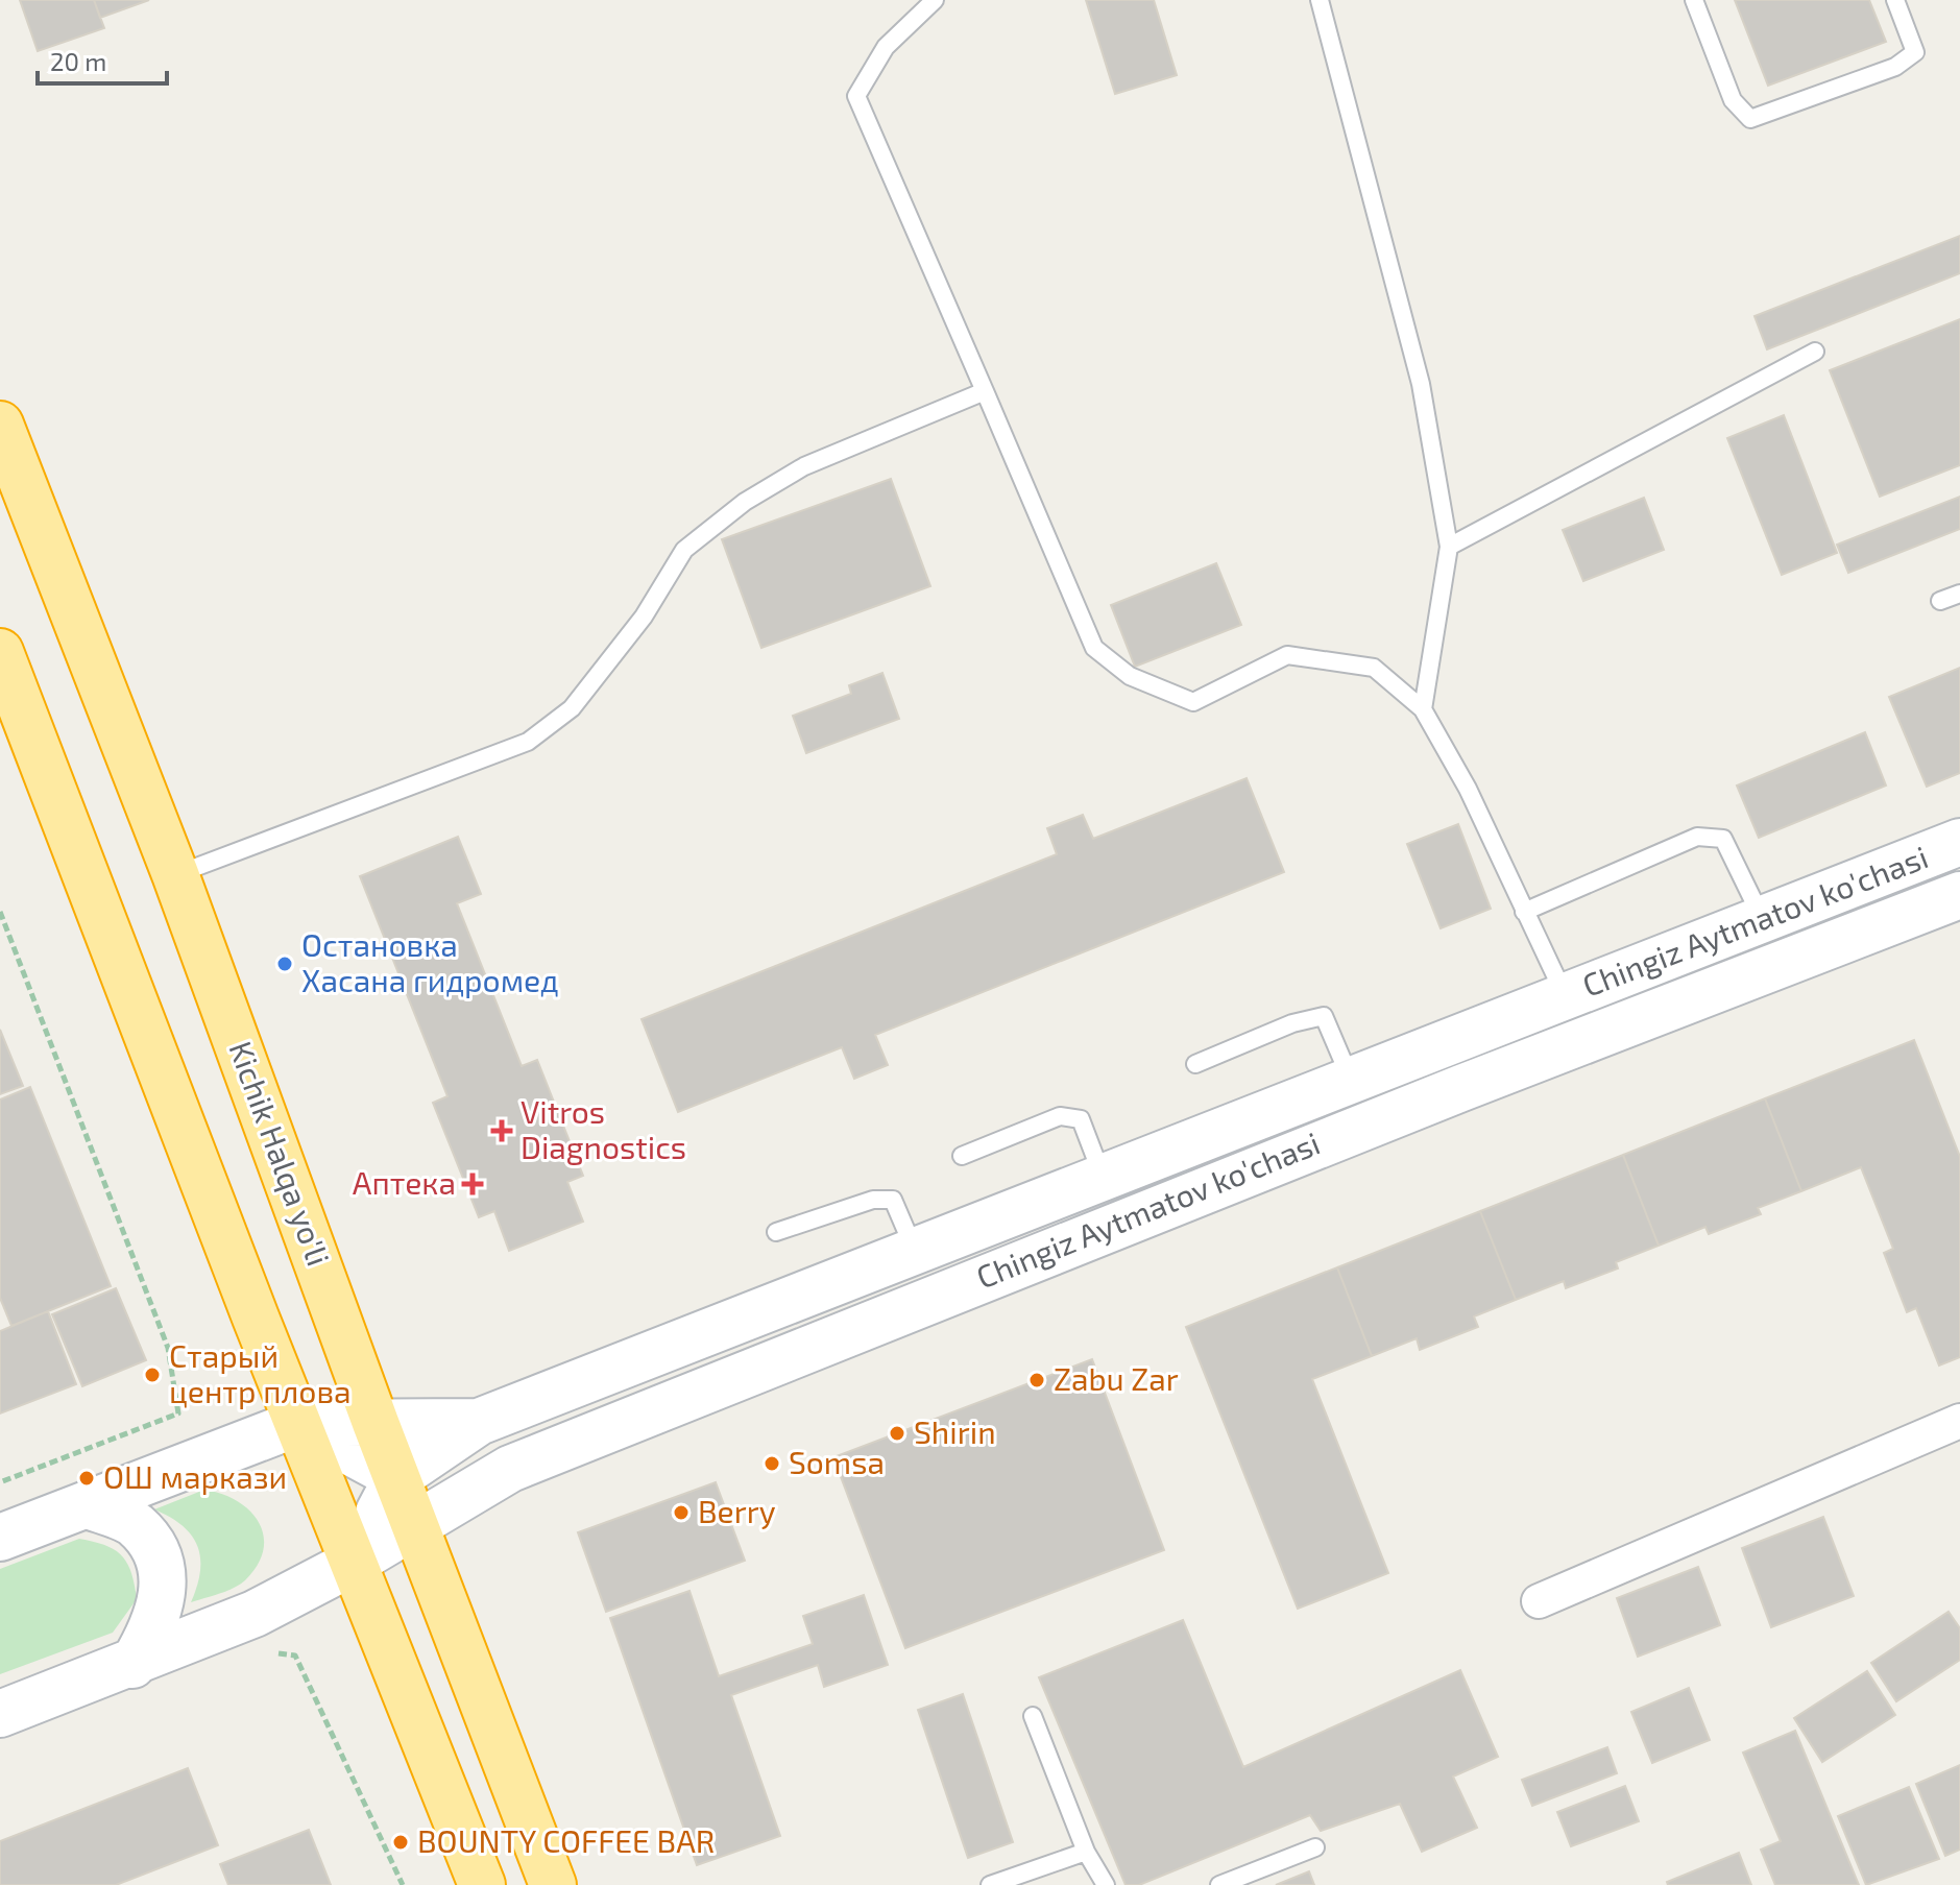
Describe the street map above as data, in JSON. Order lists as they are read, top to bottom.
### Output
{
  "streets": {
    "highway": ["Kichik Halqa yo'li"],
    "main road": ["Chingiz Aytmatov ko'chasi"]
  },
  "crossings": [
    ["Chingiz Aytmatov ko'chasi", "Kichik Halqa yo'li"]
  ],
  "places": {
    "other": [
      "Остановка Хасана гидромед",
      "Старый центр плова",
      "Zabu Zar",
      "Shirin",
      "Somsa",
      "ОШ маркази",
      "Berry",
      "BOUNTY COFFEE BAR"
    ],
    "health": ["Vitros Diagnostics", "Аптека"]
  },
  "scale_bar": "20 m"
}
